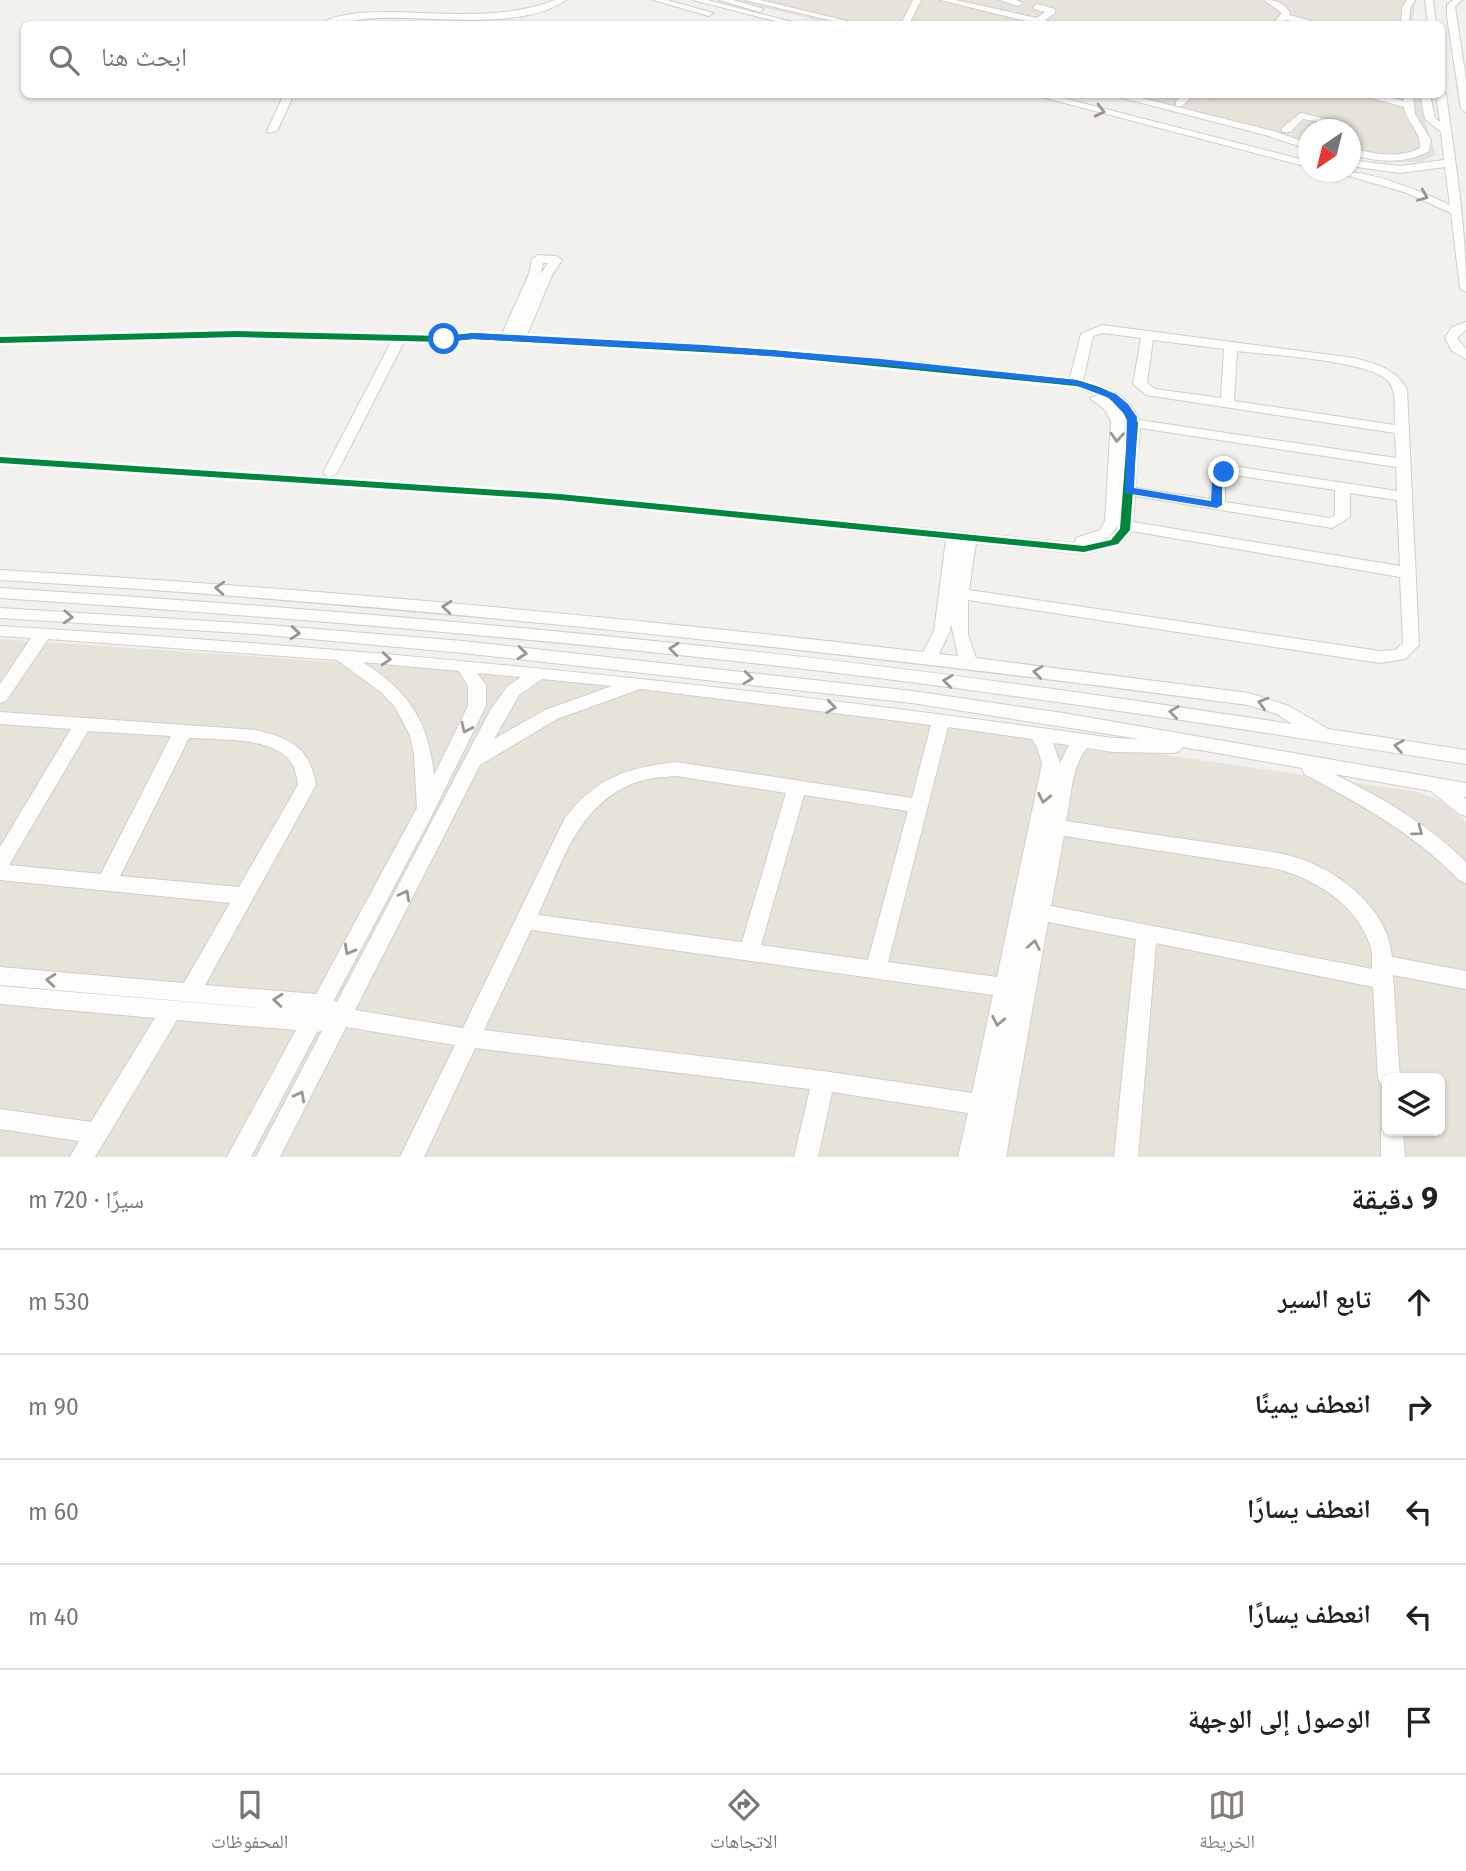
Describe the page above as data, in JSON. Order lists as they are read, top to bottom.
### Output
{
  "north": "bottom left",
  "page": {
    "search": "ابحث هنا",
    "heading": ["9 دقيقة", "سيرًا · 720 m"],
    "list": [
      ["تابع السير", "530 m"],
      ["انعطف يمينًا", "90 m"],
      ["انعطف يسارًا", "60 m"],
      ["انعطف يسارًا", "40 m"],
      "الوصول إلى الوجهة"
    ],
    "nav": ["الخريطة", "الاتجاهات", "المحفوظات"]
  }
}
